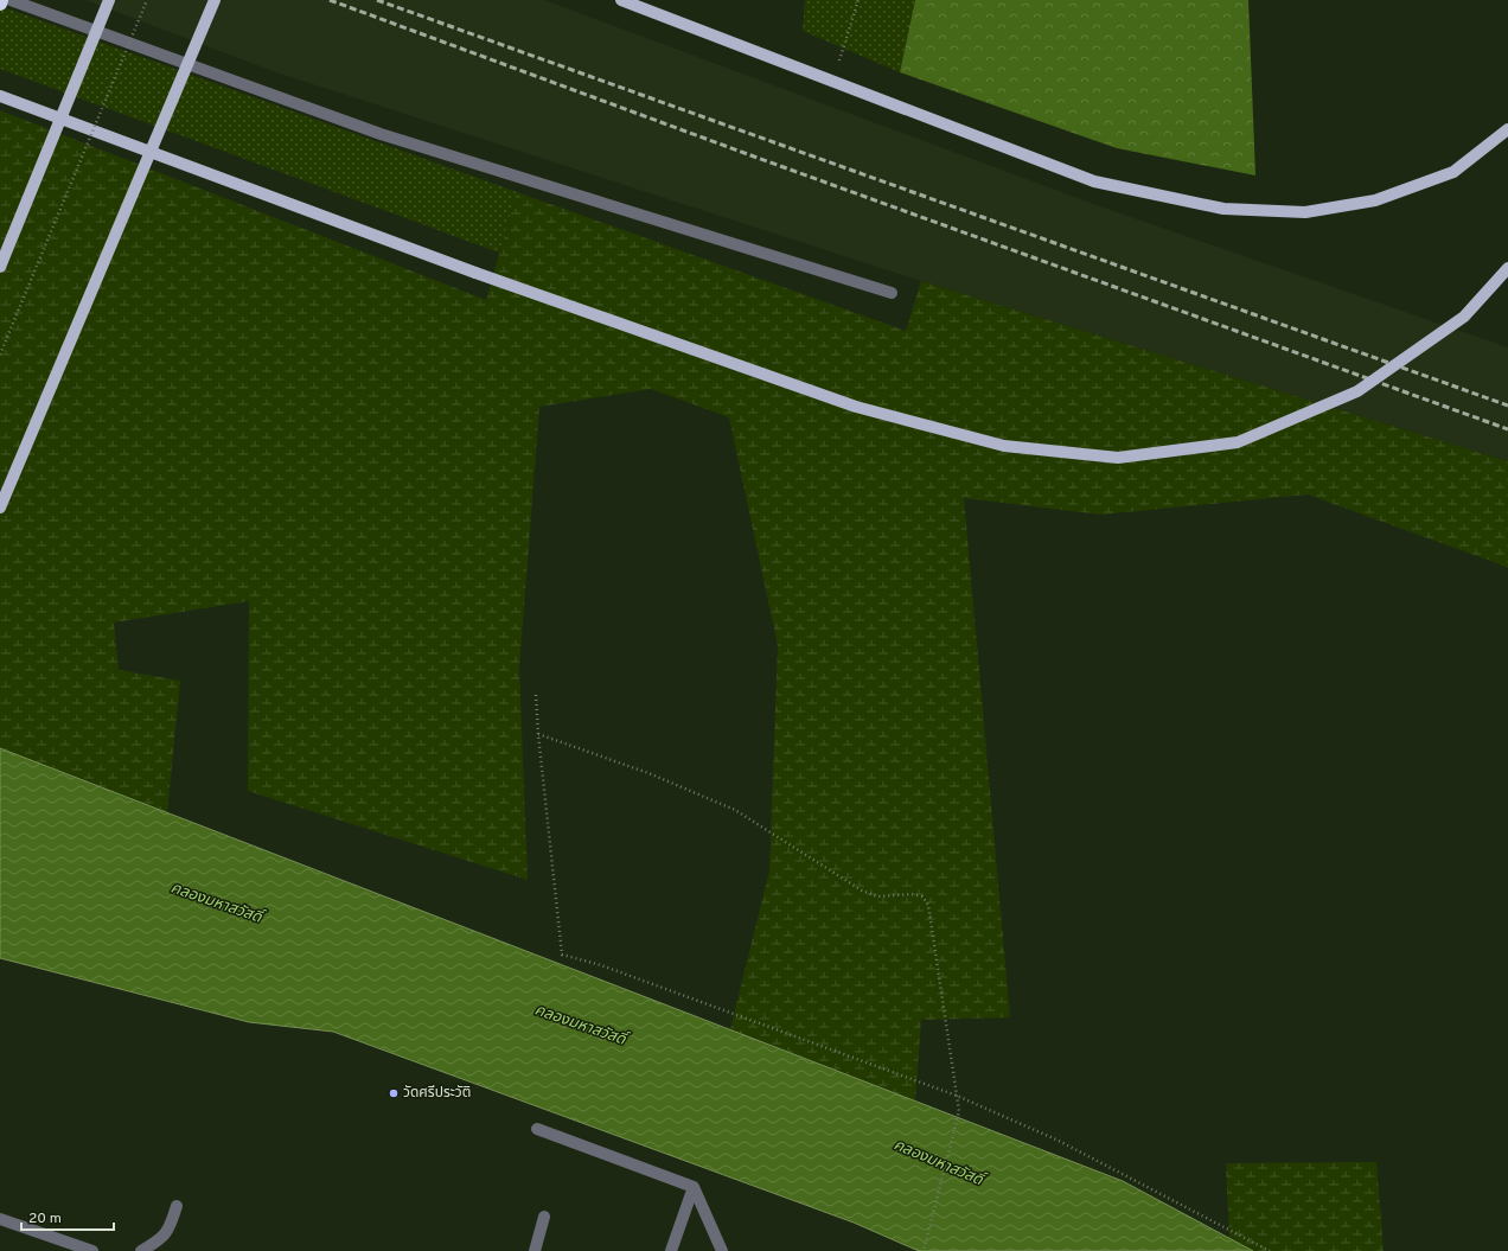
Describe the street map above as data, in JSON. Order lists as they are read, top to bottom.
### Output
{
  "water": ["คลองมหาสวัสดิ์"],
  "places": ["วัดศรีประวัติ"],
  "scale_bar": "20 m"
}
